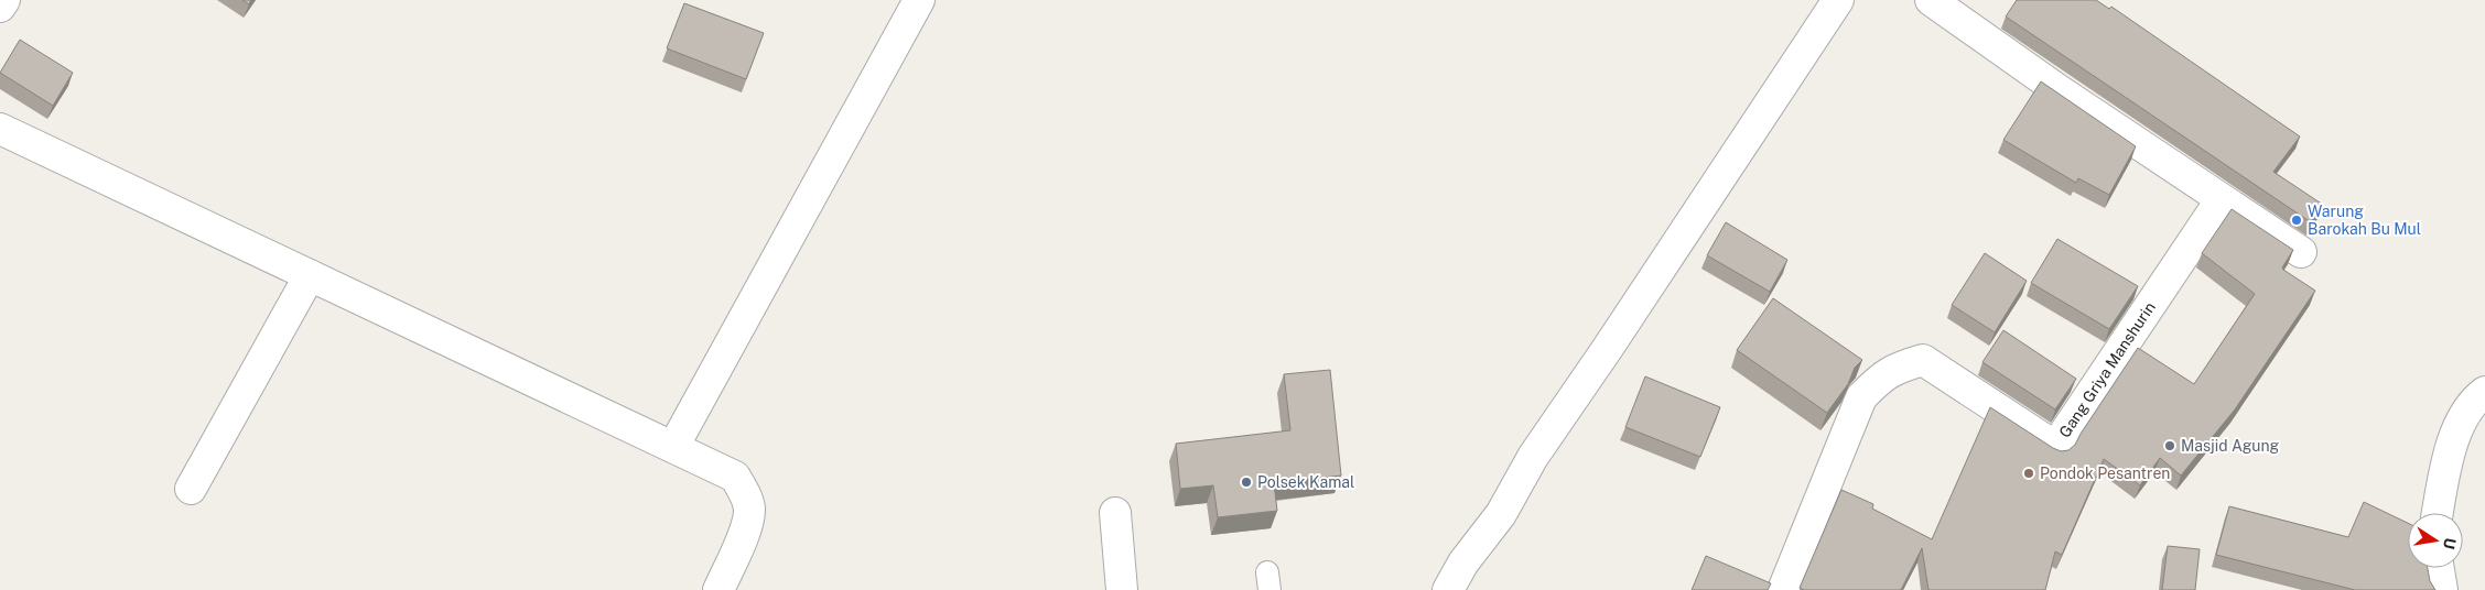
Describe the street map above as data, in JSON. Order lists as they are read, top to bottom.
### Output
{
  "streets": {
    "street": ["Gang Griya Manshurin"]
  },
  "places": [
    "Warung Barokah Bu Mul",
    "Masjid Agung",
    "Pondok Pesantren",
    "Polsek Kamal"
  ],
  "north": "right"
}
